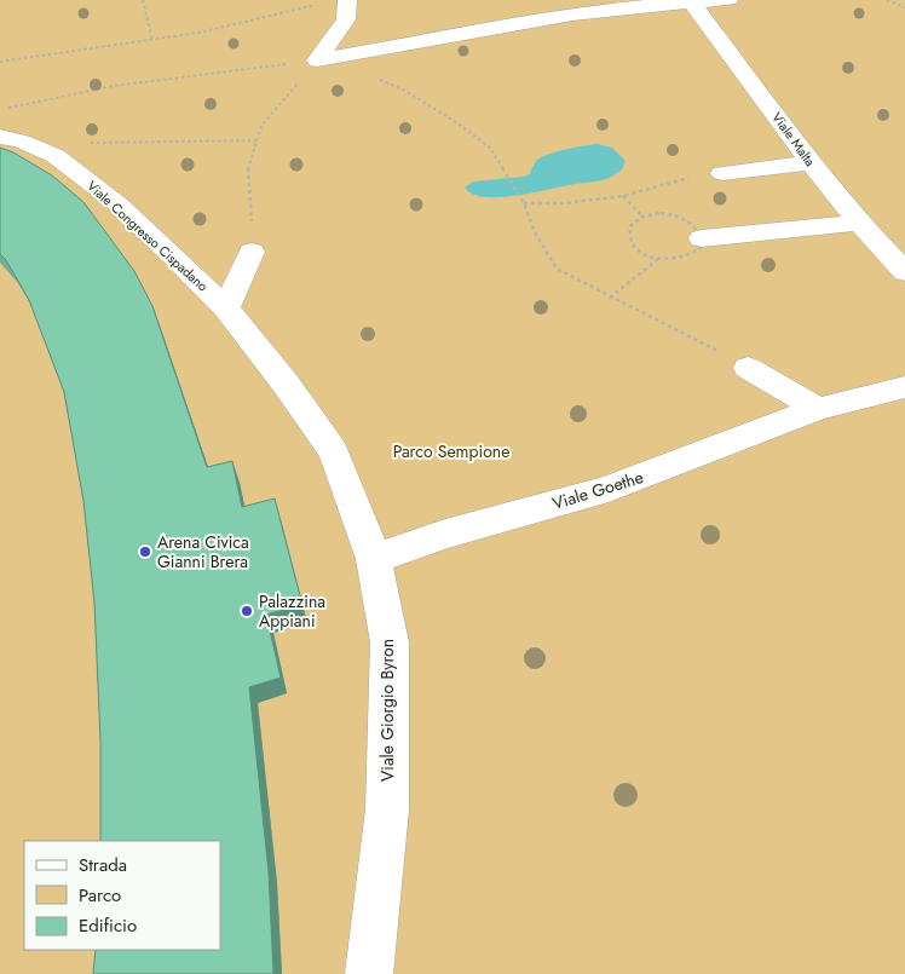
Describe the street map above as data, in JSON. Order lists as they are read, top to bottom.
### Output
{
  "streets": {
    "street": [
      "Viale Malta",
      "Viale Congresso Cispadano",
      "Viale Goethe",
      "Viale Giorgio Byron"
    ]
  },
  "crossings": [
    ["Viale Congresso Cispadano", "Viale Giorgio Byron"],
    ["Viale Goethe", "Viale Giorgio Byron"]
  ],
  "parks": ["Parco Sempione"],
  "places": ["Arena Civica Gianni Brera", "Palazzina Appiani"],
  "legend": ["Strada", "Parco", "Edificio"]
}
